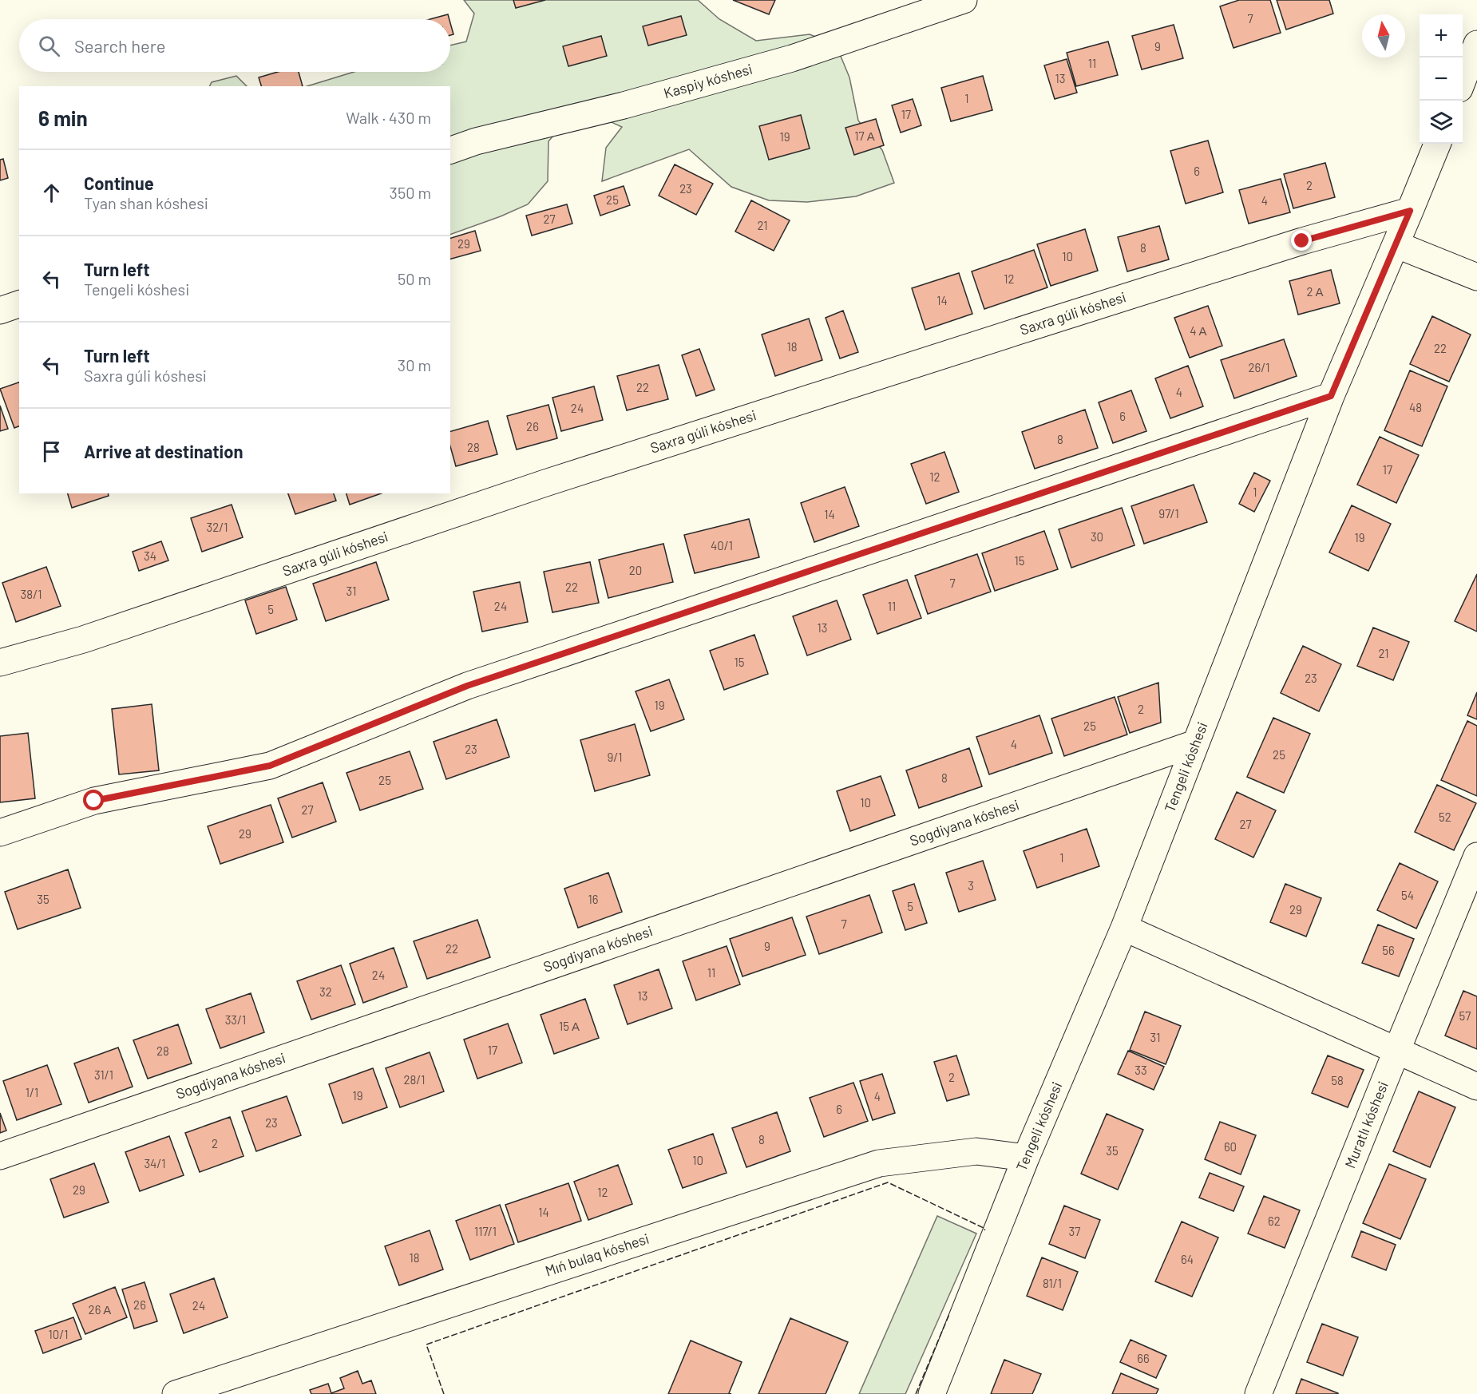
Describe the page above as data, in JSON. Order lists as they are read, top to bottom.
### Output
{
  "streets": {
    "street": [
      "Kaspiy kóshesi",
      "Saxra gúli kóshesi",
      "Tengeli kóshesi",
      "Sogdiyana kóshesi",
      "Muratlı kóshesi",
      "Mıń bulaq kóshesi"
    ]
  },
  "crossings": [
    ["Saxra gúli kóshesi", "Tengeli kóshesi"],
    ["Tengeli kóshesi", "Sogdiyana kóshesi"],
    ["Tengeli kóshesi", "Mıń bulaq kóshesi"]
  ],
  "house_numbers": [
    "7",
    "9",
    "11",
    "13",
    "1",
    "17",
    "17 А",
    "19",
    "6",
    "2",
    "23",
    "25",
    "4",
    "27",
    "21",
    "29",
    "8",
    "10",
    "12",
    "2 А",
    "14",
    "4 А",
    "18",
    "22",
    "26/1",
    "22",
    "4",
    "48",
    "24",
    "6",
    "26",
    "8",
    "28",
    "17",
    "12",
    "1",
    "97/1",
    "14",
    "32/1",
    "30",
    "19",
    "40/1",
    "34",
    "15",
    "20",
    "7",
    "22",
    "31",
    "38/1",
    "24",
    "11",
    "5",
    "13",
    "21",
    "15",
    "23",
    "19",
    "2",
    "25",
    "4",
    "23",
    "25",
    "9/1",
    "8",
    "25",
    "10",
    "27",
    "52",
    "27",
    "29",
    "1",
    "3",
    "54",
    "35",
    "16",
    "5",
    "29",
    "7",
    "9",
    "22",
    "56",
    "11",
    "24",
    "32",
    "13",
    "57",
    "33/1",
    "15 А",
    "31",
    "17",
    "28",
    "33",
    "31/1",
    "2",
    "28/1",
    "58",
    "1/1",
    "19",
    "4",
    "6",
    "23",
    "8",
    "2",
    "60",
    "35",
    "10",
    "34/1",
    "29",
    "12",
    "14",
    "62",
    "117/1",
    "37",
    "18",
    "64",
    "81/1",
    "26",
    "24",
    "26 А",
    "10/1",
    "66"
  ],
  "north": "top",
  "page": {
    "map_buttons": ["+", "−"],
    "search": "Search here",
    "heading": ["6 min", "Walk · 430 m"],
    "list": [
      ["Continue", "Tyan shan kóshesi", "350 m"],
      ["Turn left", "Tengeli kóshesi", "50 m"],
      ["Turn left", "Saxra gúli kóshesi", "30 m"],
      "Arrive at destination"
    ]
  }
}
